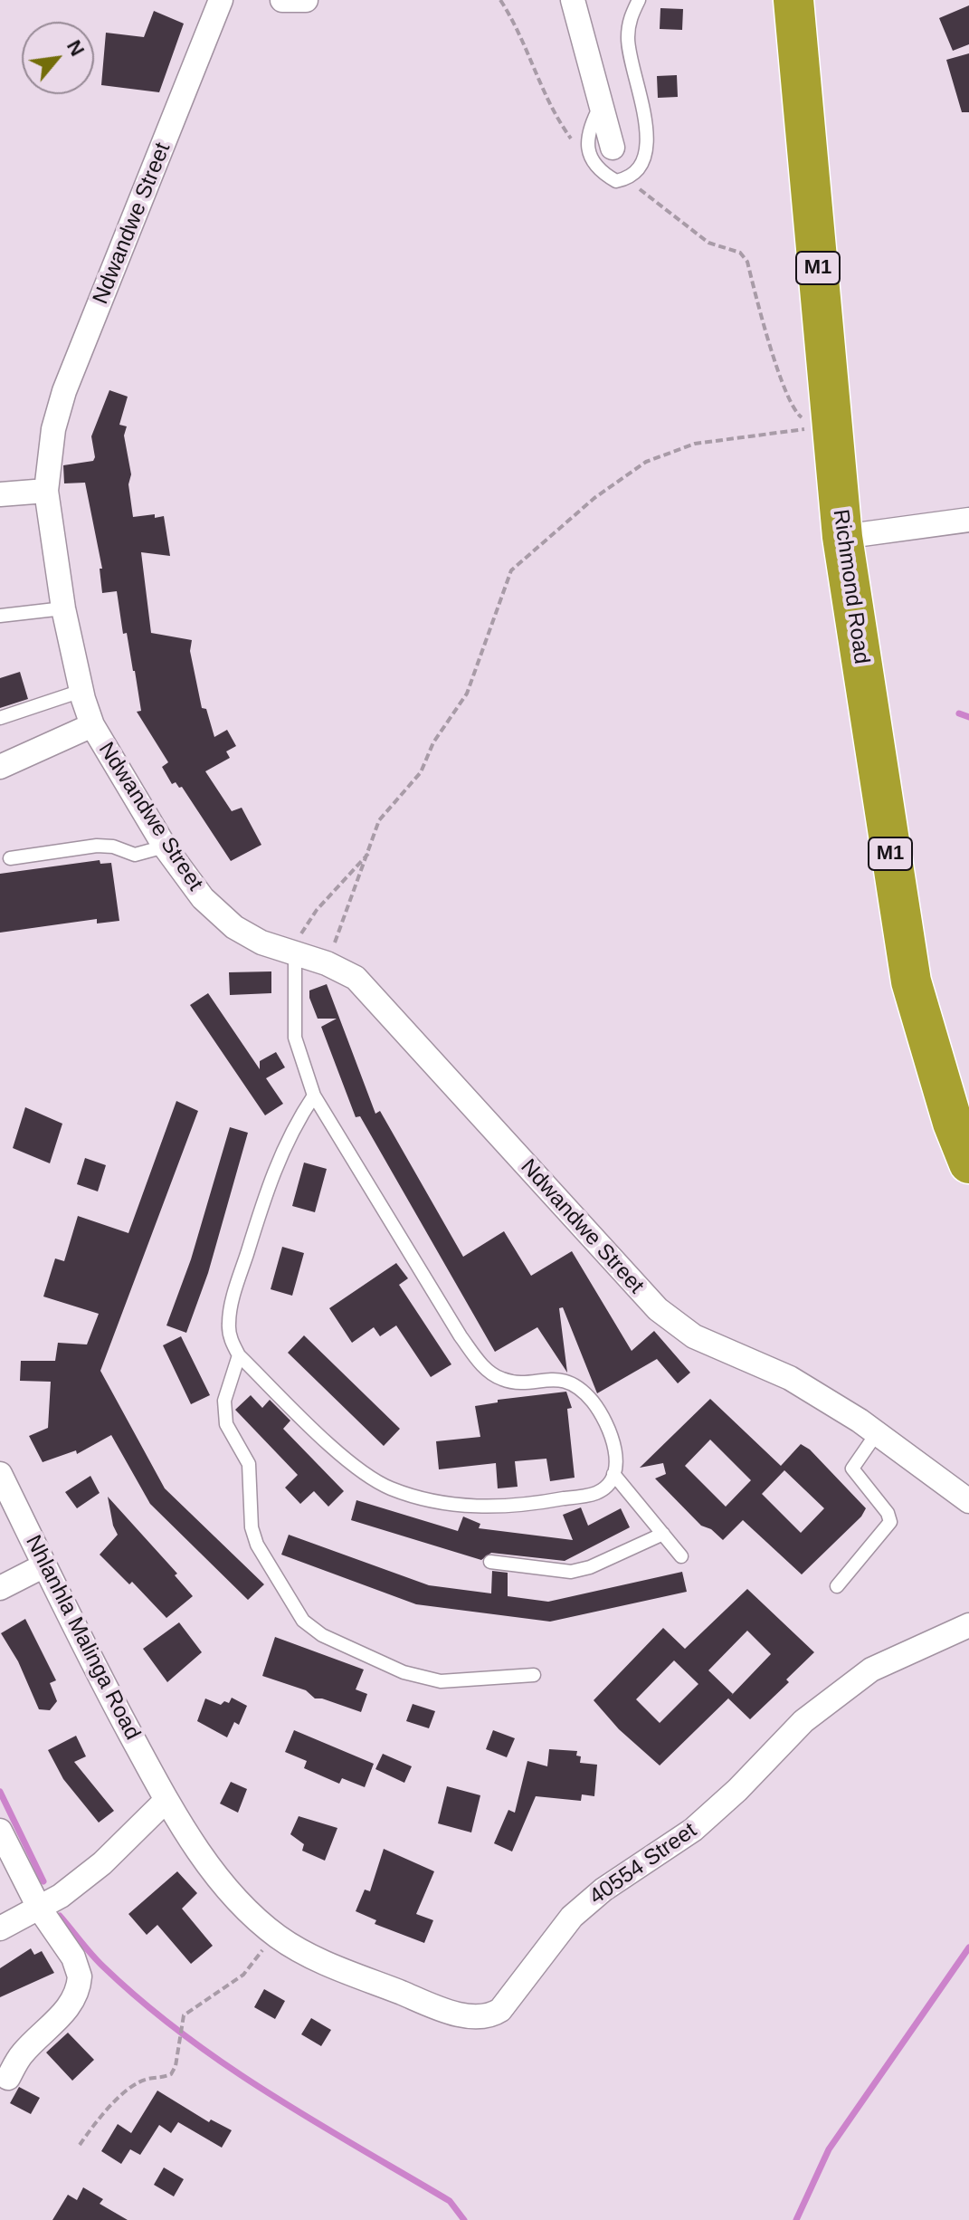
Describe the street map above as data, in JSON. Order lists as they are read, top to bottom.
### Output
{
  "streets": {
    "highway": ["M1", "Richmond Road"],
    "street": ["Ndwandwe Street", "Nhlanhla Malinga Road", "40554 Street"]
  },
  "crossings": [
    ["Nhlanhla Malinga Road", "40554 Street"]
  ],
  "north": "top right"
}
